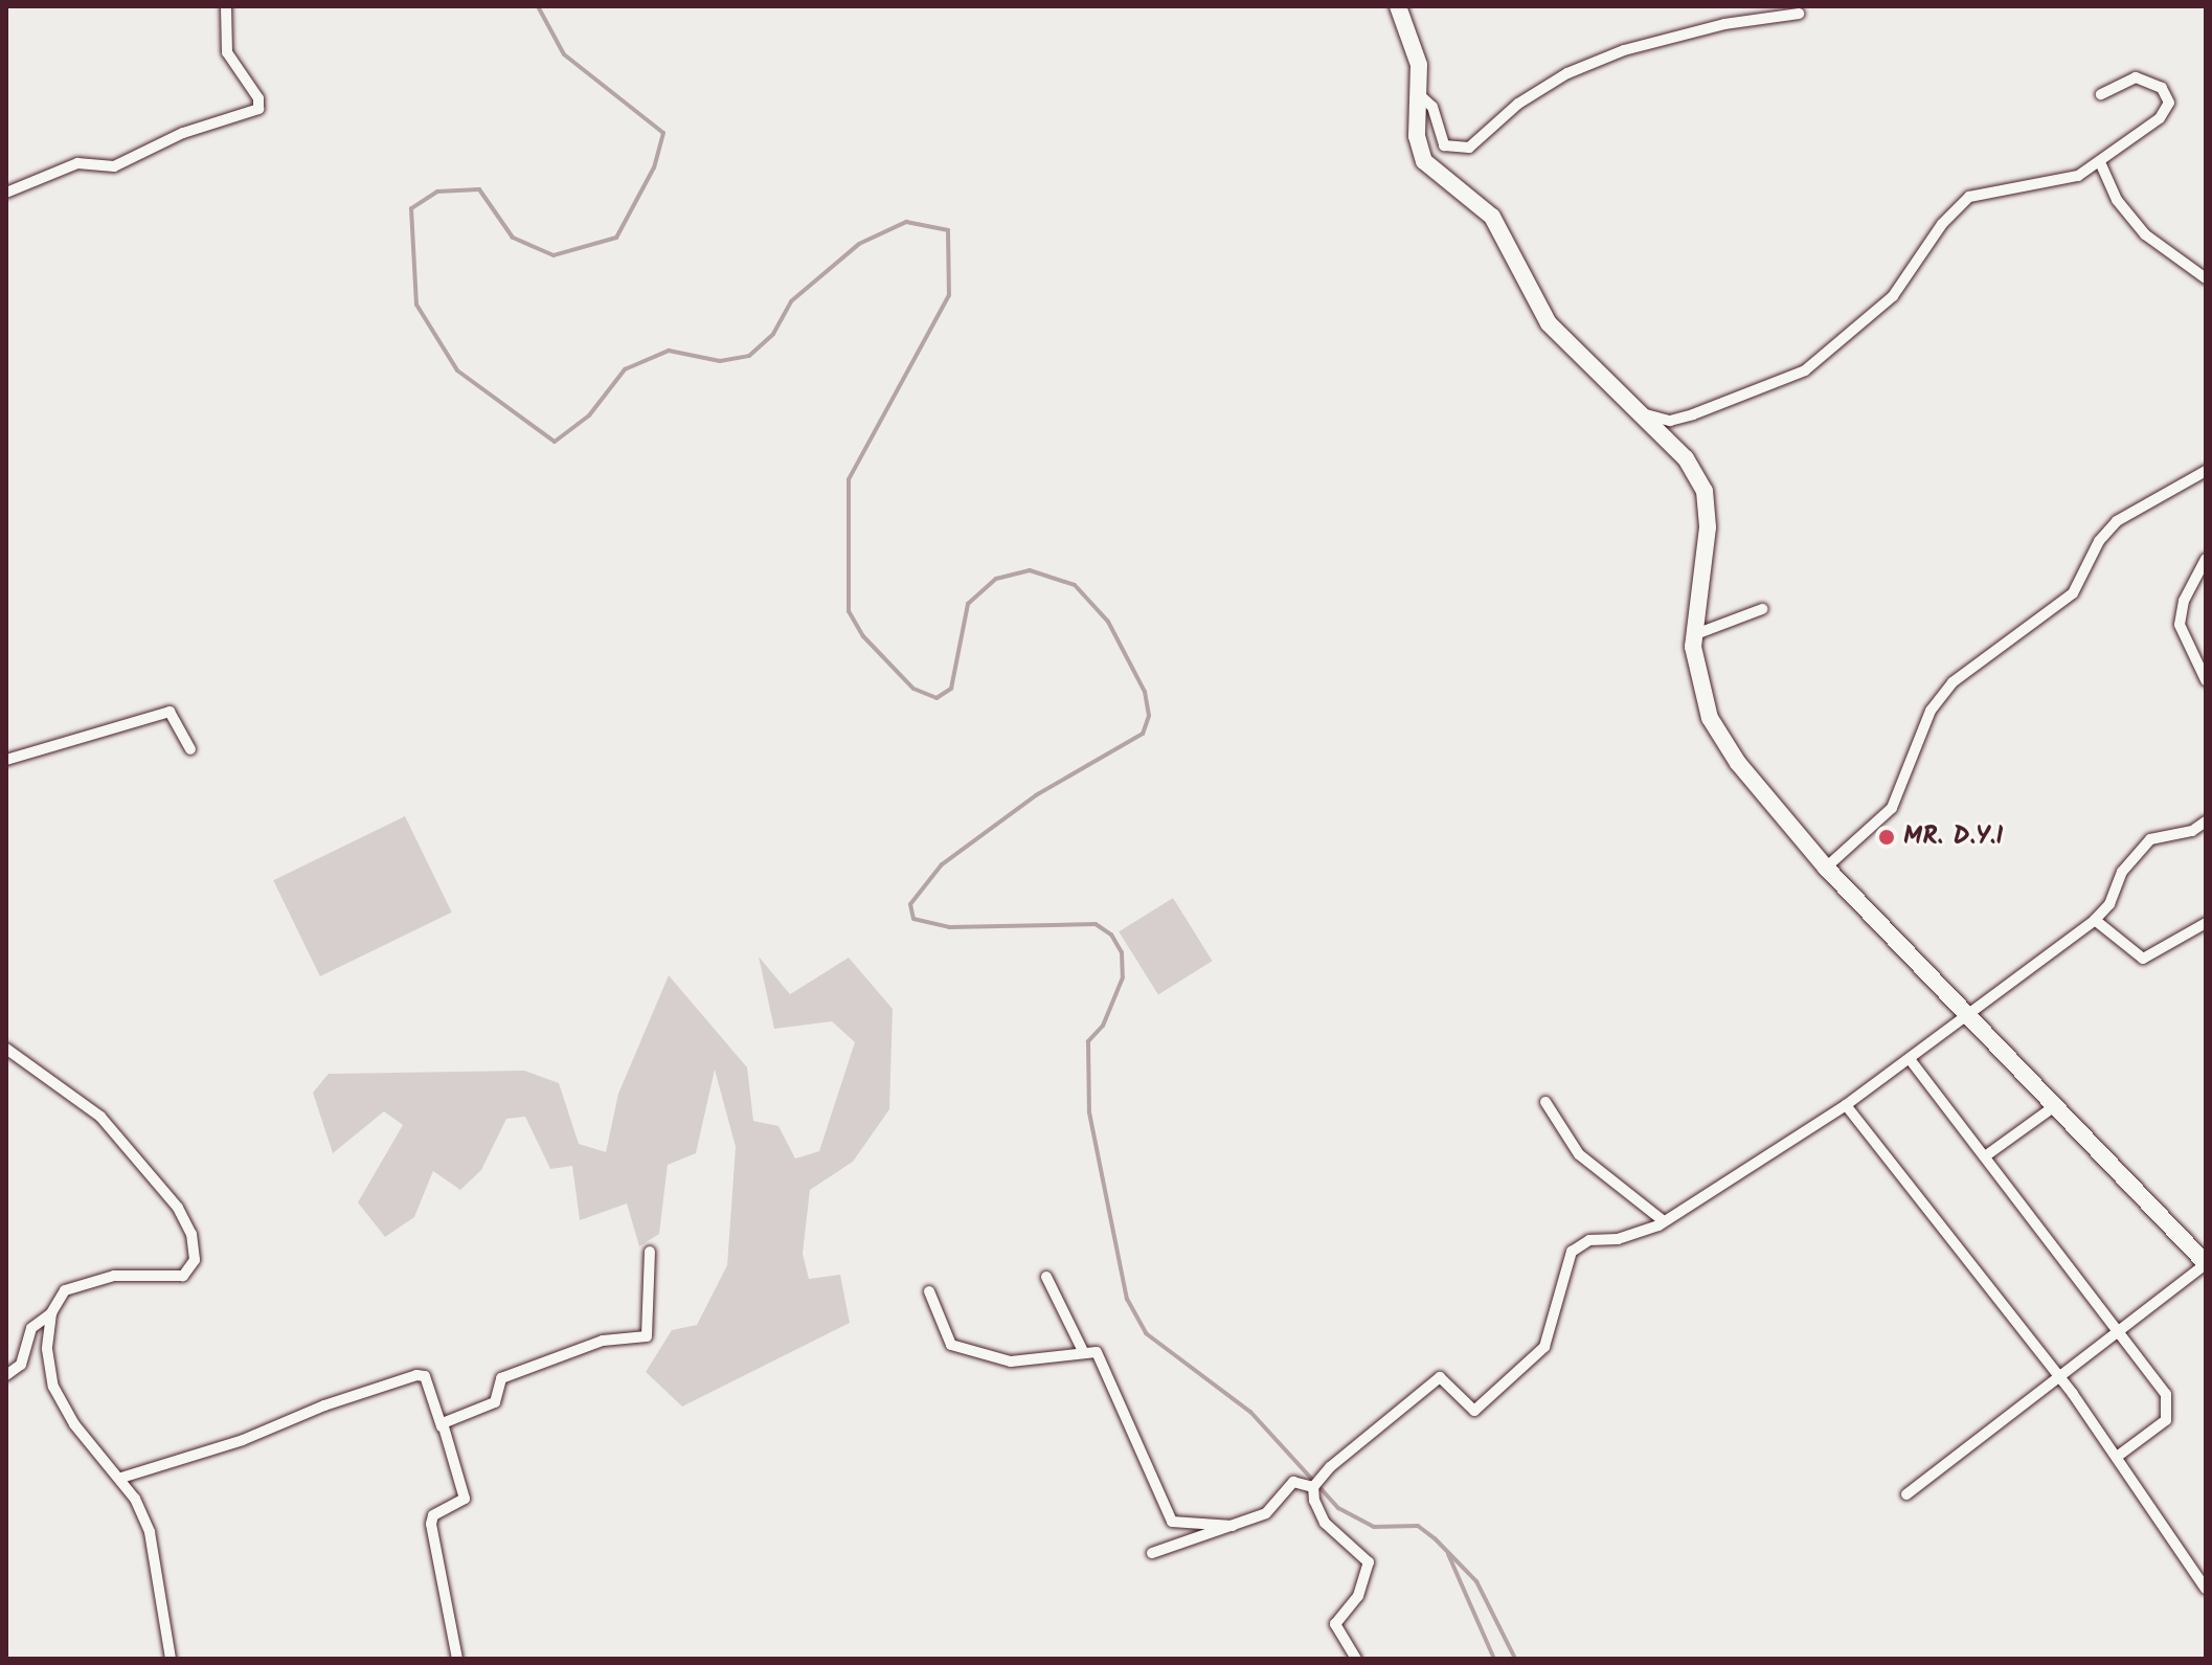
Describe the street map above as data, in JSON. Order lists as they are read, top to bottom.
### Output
{
  "places": ["MR. D.Y.I"]
}
